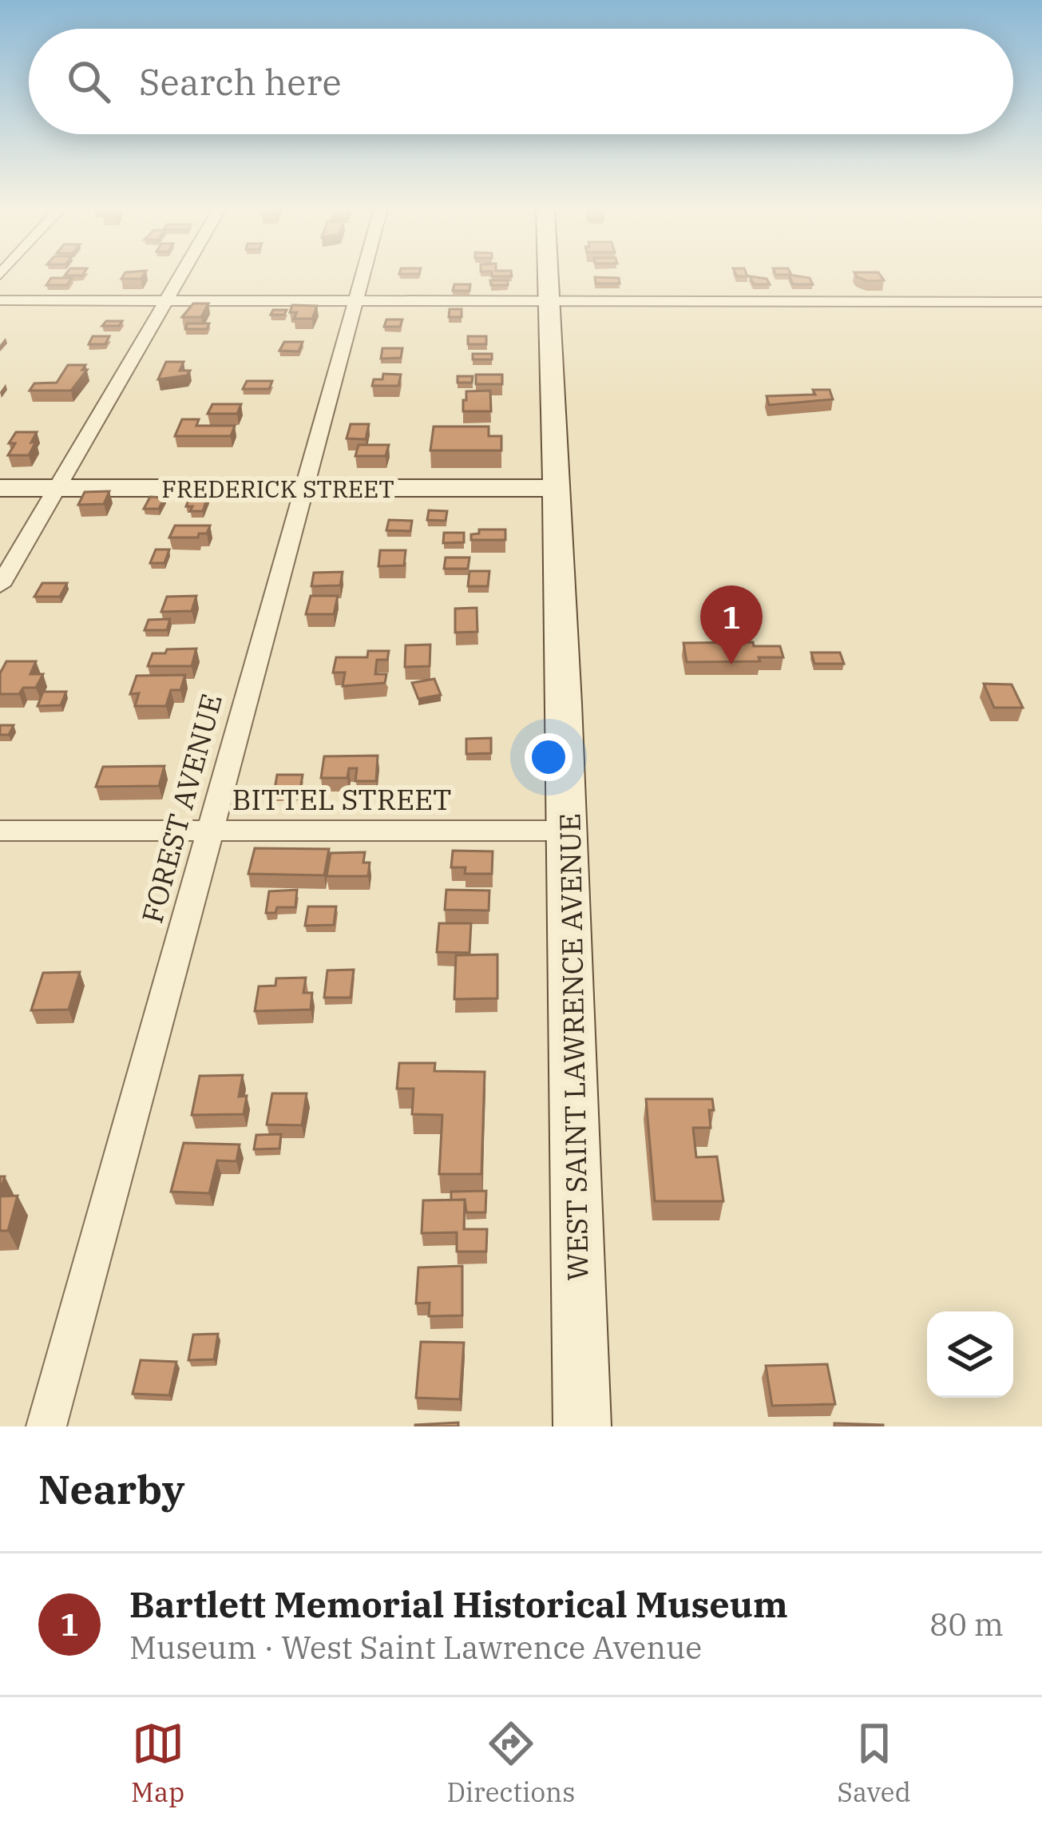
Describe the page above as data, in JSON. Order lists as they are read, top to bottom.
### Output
{
  "streets": {
    "street": [
      "FREDERICK STREET",
      "BITTEL STREET",
      "FOREST AVENUE",
      "WEST SAINT LAWRENCE AVENUE"
    ]
  },
  "crossings": [
    ["FREDERICK STREET", "FOREST AVENUE"],
    ["FREDERICK STREET", "WEST SAINT LAWRENCE AVENUE"],
    ["BITTEL STREET", "FOREST AVENUE"],
    ["BITTEL STREET", "WEST SAINT LAWRENCE AVENUE"]
  ],
  "page": {
    "search": "Search here",
    "pins": "1",
    "heading": "Nearby",
    "list": [
      {
        "mark": "1",
        "name": "Bartlett Memorial Historical Museum",
        "note": "Museum · West Saint Lawrence Avenue",
        "value": "80 m"
      }
    ],
    "nav": ["Map", "Directions", "Saved"]
  }
}
